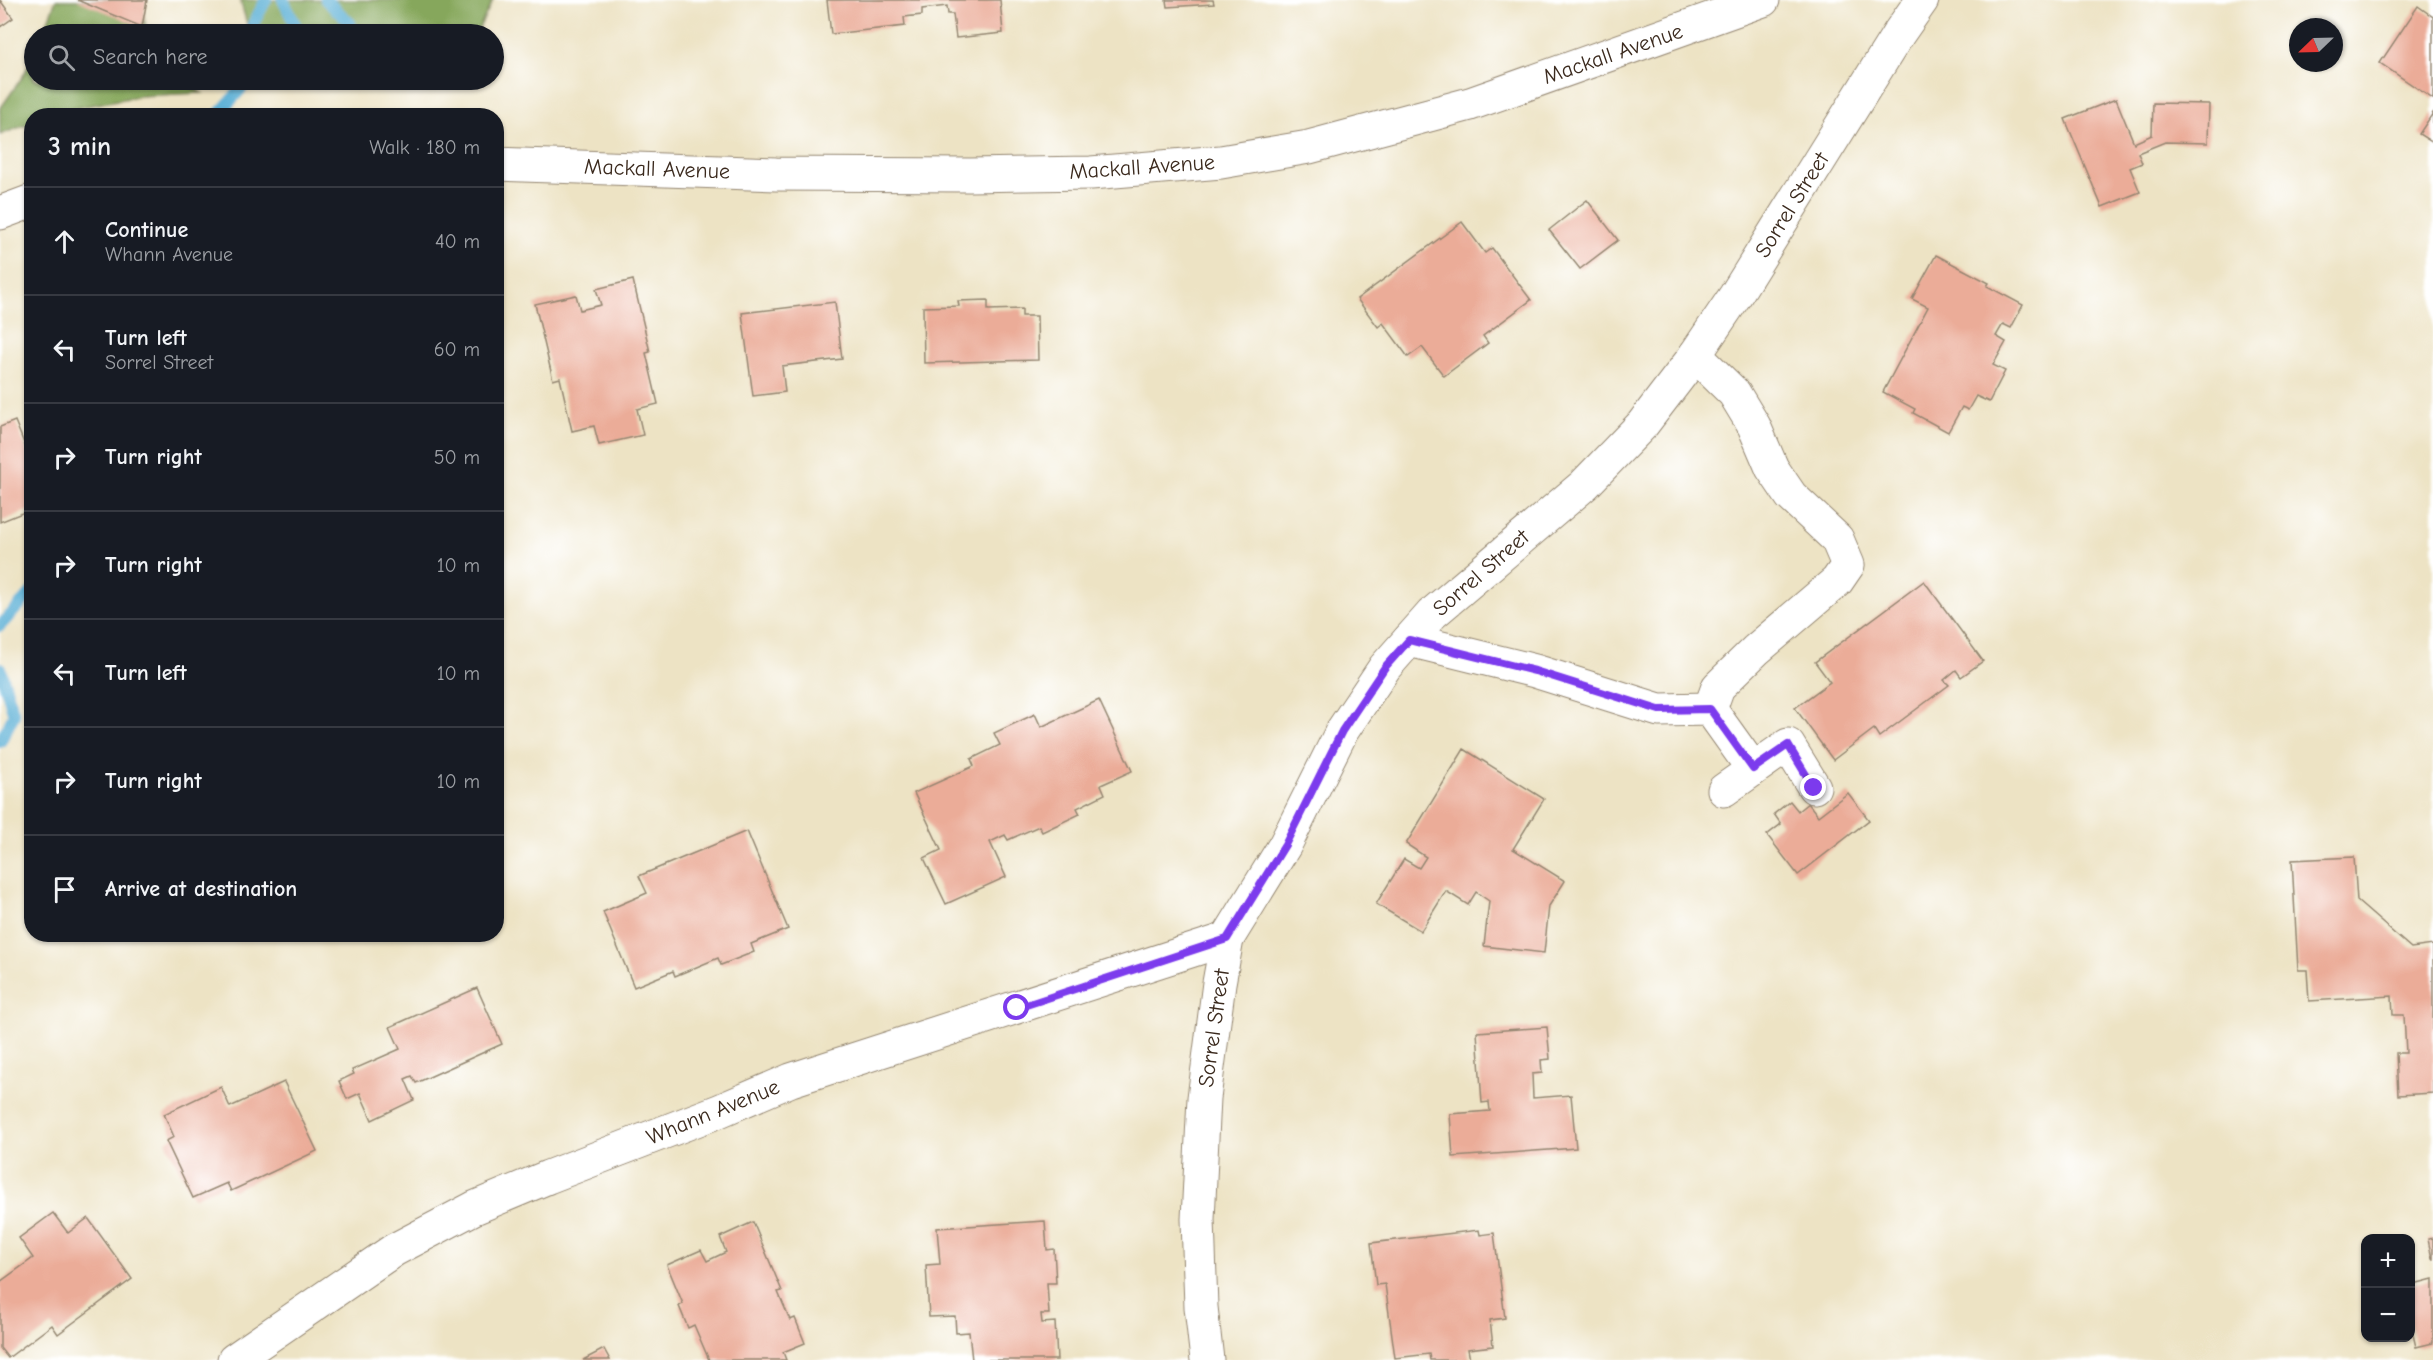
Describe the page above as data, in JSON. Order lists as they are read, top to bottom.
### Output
{
  "streets": {
    "street": ["Mackall Avenue", "Sorrel Street", "Whann Avenue"]
  },
  "crossings": [
    ["Sorrel Street", "Whann Avenue"]
  ],
  "north": "bottom left",
  "page": {
    "search": "Search here",
    "heading": ["3 min", "Walk · 180 m"],
    "list": [
      ["Continue", "Whann Avenue", "40 m"],
      ["Turn left", "Sorrel Street", "60 m"],
      ["Turn right", "50 m"],
      ["Turn right", "10 m"],
      ["Turn left", "10 m"],
      ["Turn right", "10 m"],
      "Arrive at destination"
    ],
    "map_buttons": ["+", "−"]
  }
}
